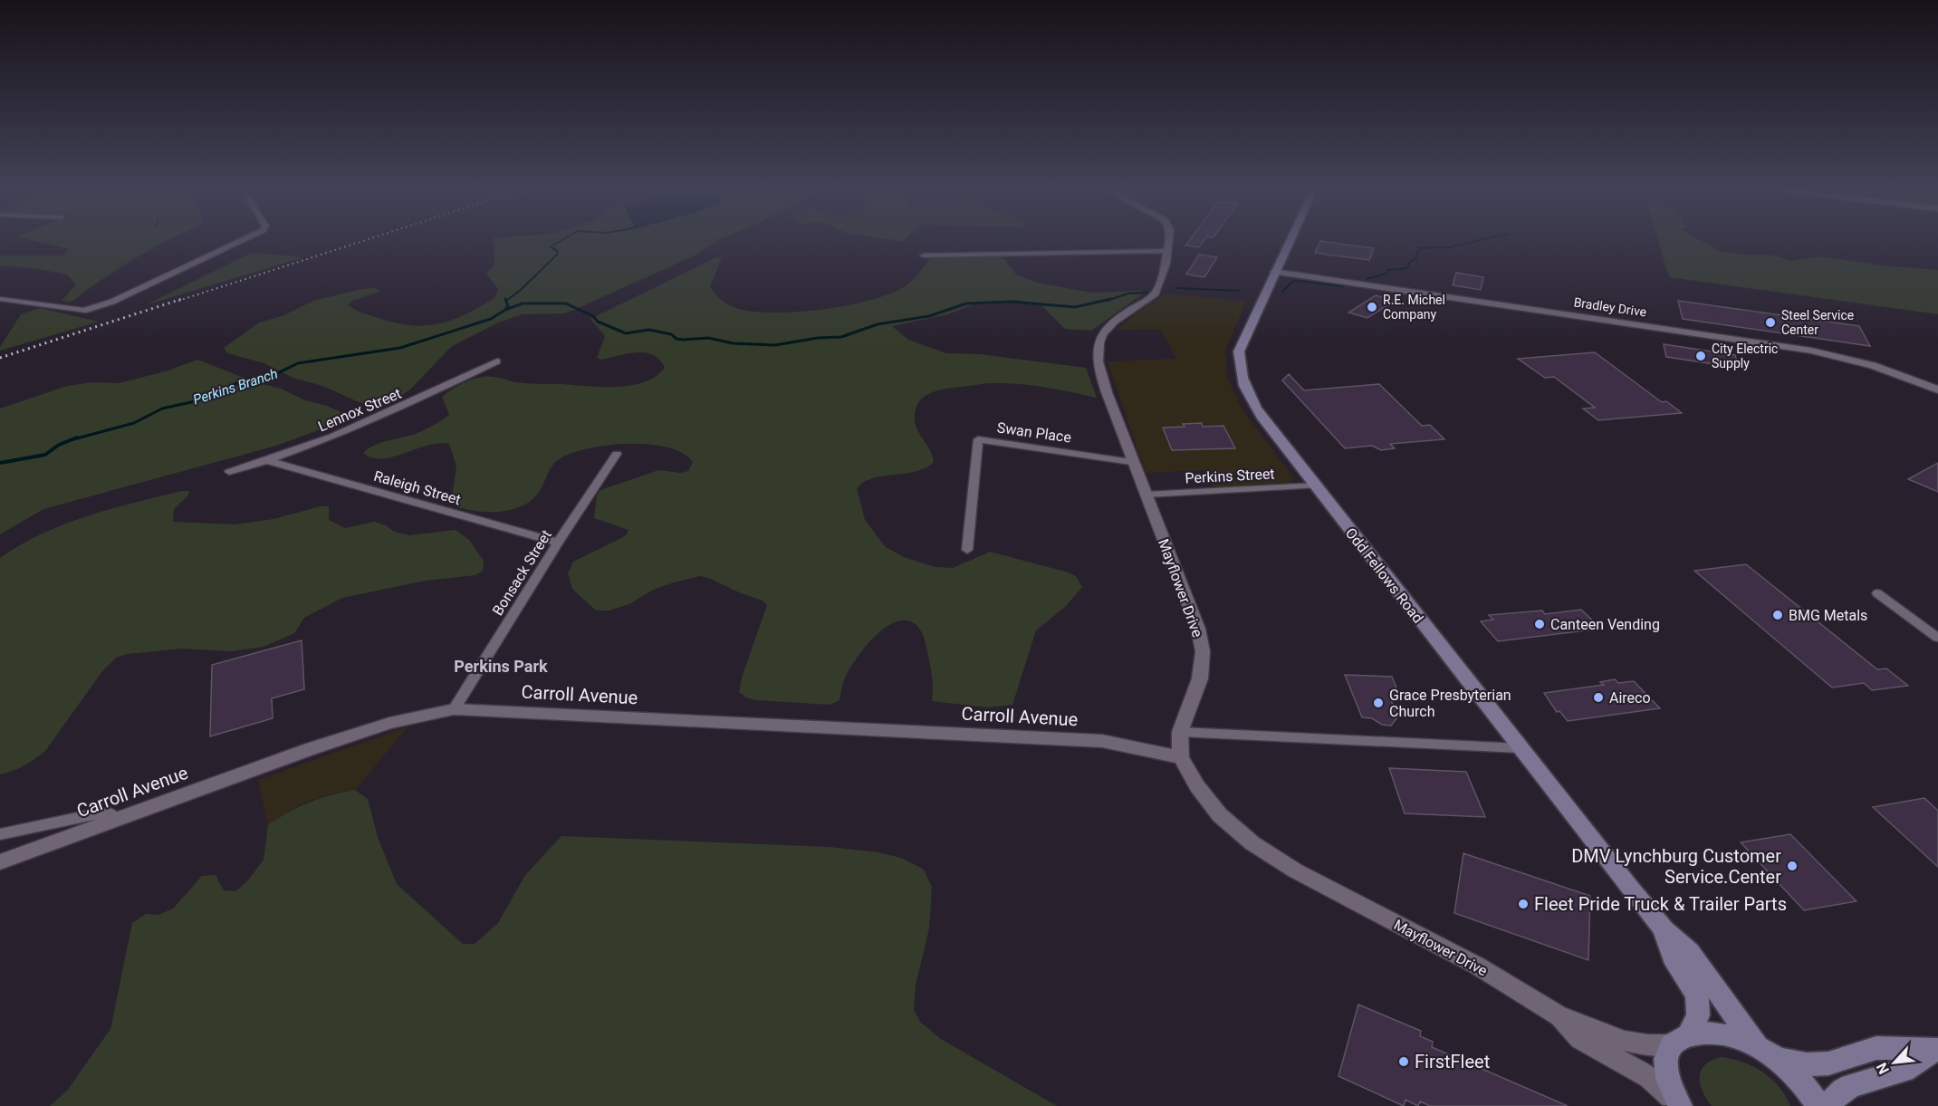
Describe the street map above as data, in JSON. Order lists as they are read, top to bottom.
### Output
{
  "streets": {
    "main road": ["Odd Fellows Road"],
    "street": [
      "Bradley Drive",
      "Lennox Street",
      "Swan Place",
      "Perkins Street",
      "Raleigh Street",
      "Bonsack Street",
      "Mayflower Drive",
      "Carroll Avenue"
    ]
  },
  "crossings": [
    ["Bradley Drive", "Odd Fellows Road"],
    ["Lennox Street", "Raleigh Street"],
    ["Swan Place", "Mayflower Drive"],
    ["Perkins Street", "Odd Fellows Road"],
    ["Perkins Street", "Mayflower Drive"],
    ["Raleigh Street", "Bonsack Street"],
    ["Bonsack Street", "Carroll Avenue"],
    ["Odd Fellows Road", "Mayflower Drive"],
    ["Mayflower Drive", "Carroll Avenue"]
  ],
  "districts": ["Perkins Park"],
  "water": ["Perkins Branch"],
  "places": [
    "R.E. Michel Company",
    "Steel Service Center",
    "City Electric Supply",
    "BMG Metals",
    "Canteen Vending",
    "Aireco",
    "Grace Presbyterian Church",
    "DMV Lynchburg Customer Service.Center",
    "Fleet Pride Truck & Trailer Parts",
    "FirstFleet"
  ],
  "north": "bottom left"
}
